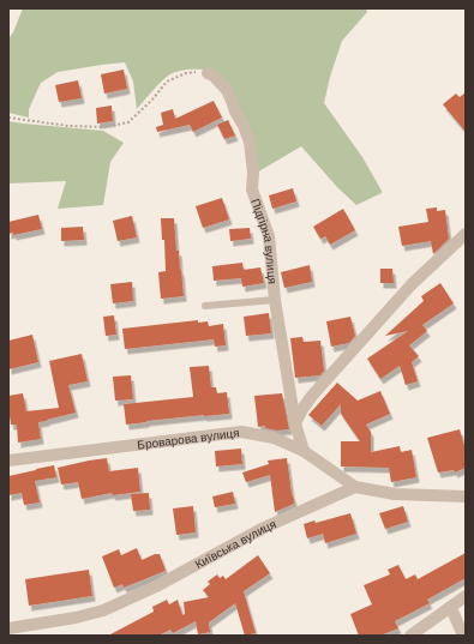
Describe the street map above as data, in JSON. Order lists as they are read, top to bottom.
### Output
{
  "streets": {
    "street": ["Підгірна вулиця", "Броварова вулиця", "Київська вулиця"]
  },
  "crossings": [
    ["Підгірна вулиця", "Броварова вулиця"],
    ["Броварова вулиця", "Київська вулиця"]
  ]
}
